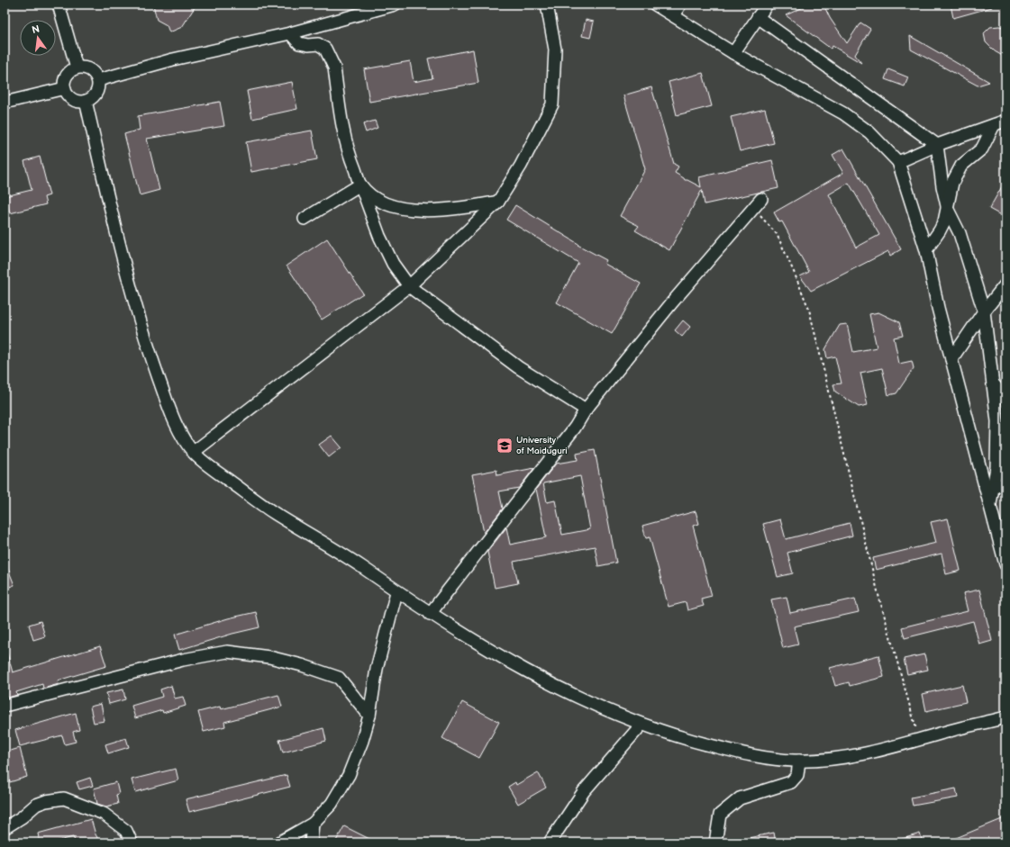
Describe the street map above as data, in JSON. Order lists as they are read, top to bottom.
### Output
{
  "places": {
    "school or university": ["University of Maiduguri"]
  },
  "north": "top"
}
